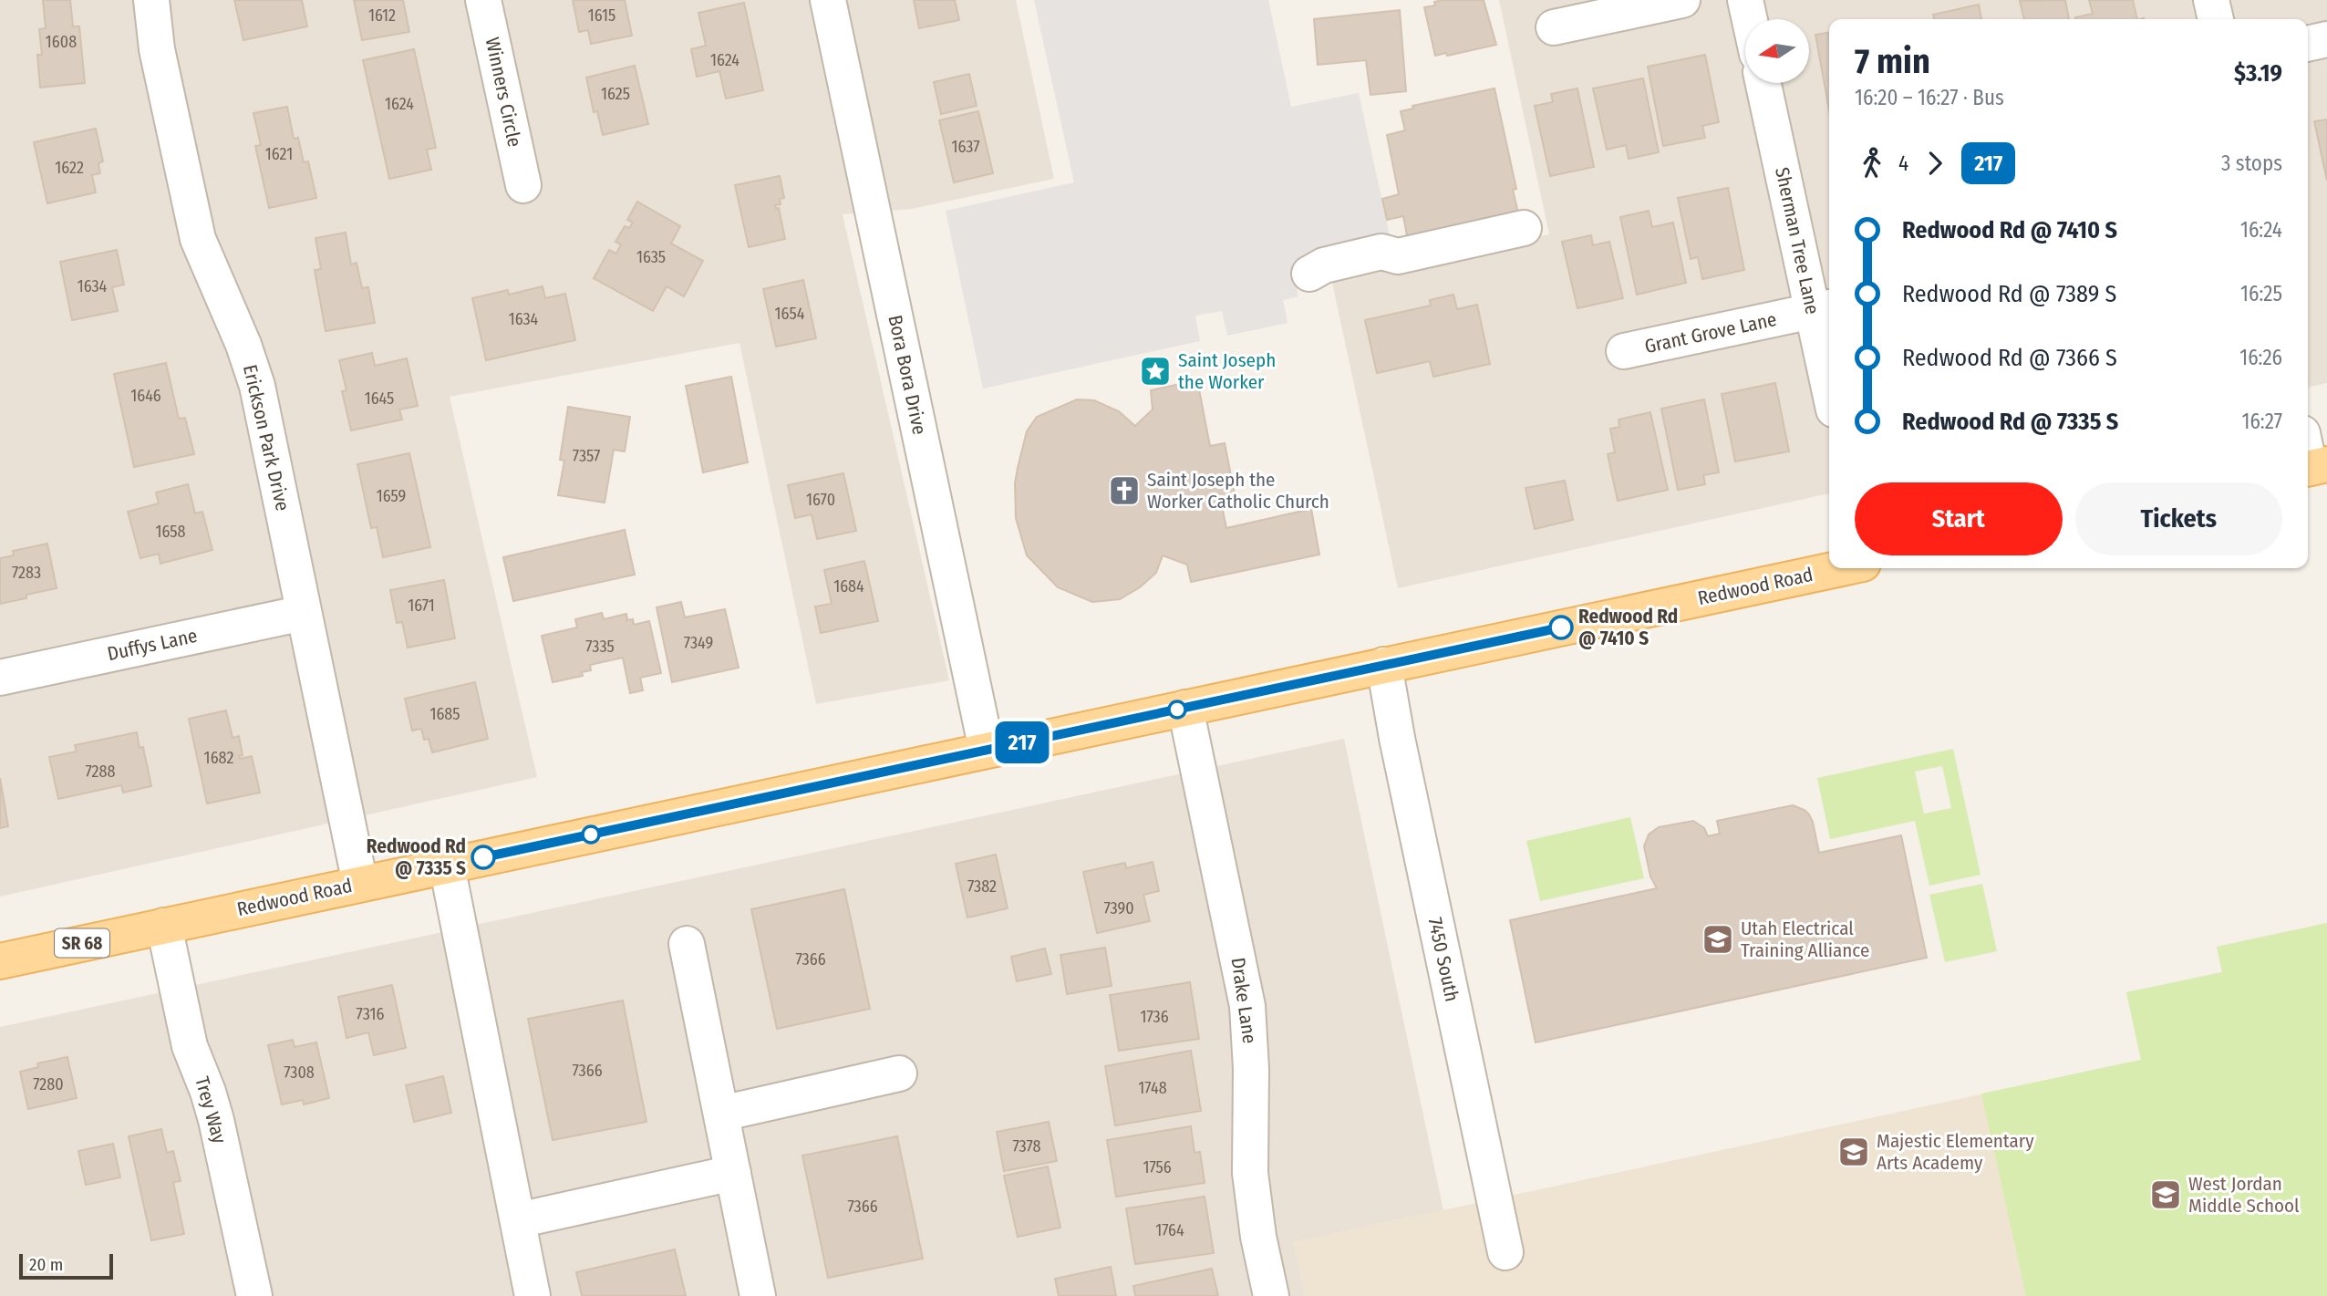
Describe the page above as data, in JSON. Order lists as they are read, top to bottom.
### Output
{
  "streets": {
    "main road": ["Redwood Road", "SR 68"],
    "street": [
      "Winners Circle",
      "Sherman Tree Lane",
      "Grant Grove Lane",
      "Bora Bora Drive",
      "Erickson Park Drive",
      "Duffys Lane",
      "7450 South",
      "Drake Lane",
      "Trey Way"
    ]
  },
  "crossings": [
    ["Sherman Tree Lane", "Grant Grove Lane"],
    ["Bora Bora Drive", "Redwood Road"],
    ["Erickson Park Drive", "Redwood Road"],
    ["Erickson Park Drive", "Duffys Lane"],
    ["Redwood Road", "7450 South"],
    ["Redwood Road", "Drake Lane"],
    ["Redwood Road", "Trey Way"]
  ],
  "places": {
    "place": ["Saint Joseph the Worker"],
    "church": ["Saint Joseph the Worker Catholic Church"],
    "other": ["Redwood Rd @ 7410 S", "Redwood Rd @ 7335 S"],
    "school or university": ["Utah Electrical Training Alliance", "Majestic Elementary Arts Academy", "West Jordan Middle School"]
  },
  "lines": ["bus line 217"],
  "house_numbers": [
    "1612",
    "1615",
    "1608",
    "1624",
    "1625",
    "1624",
    "1637",
    "1621",
    "1622",
    "1635",
    "1634",
    "1654",
    "1634",
    "1646",
    "1645",
    "7357",
    "1659",
    "1670",
    "1658",
    "7283",
    "1684",
    "1671",
    "7349",
    "7335",
    "1685",
    "1682",
    "7288",
    "7382",
    "7390",
    "7366",
    "7316",
    "1736",
    "7366",
    "7308",
    "7280",
    "1748",
    "7378",
    "1756",
    "7366",
    "1764"
  ],
  "scale_bar": "20 m",
  "north": "left",
  "page": {
    "on_map": "217",
    "heading": ["7 min", "16:20 – 16:27 · Bus", "$3.19"],
    "legs": ["4", "217", "3 stops"],
    "list": [
      {
        "name": "Redwood Rd @ 7410 S",
        "value": "16:24"
      },
      {
        "name": "Redwood Rd @ 7389 S",
        "value": "16:25"
      },
      {
        "name": "Redwood Rd @ 7366 S",
        "value": "16:26"
      },
      {
        "name": "Redwood Rd @ 7335 S",
        "value": "16:27"
      }
    ],
    "buttons": ["Start", "Tickets"],
    "scale": "20 m"
  }
}
